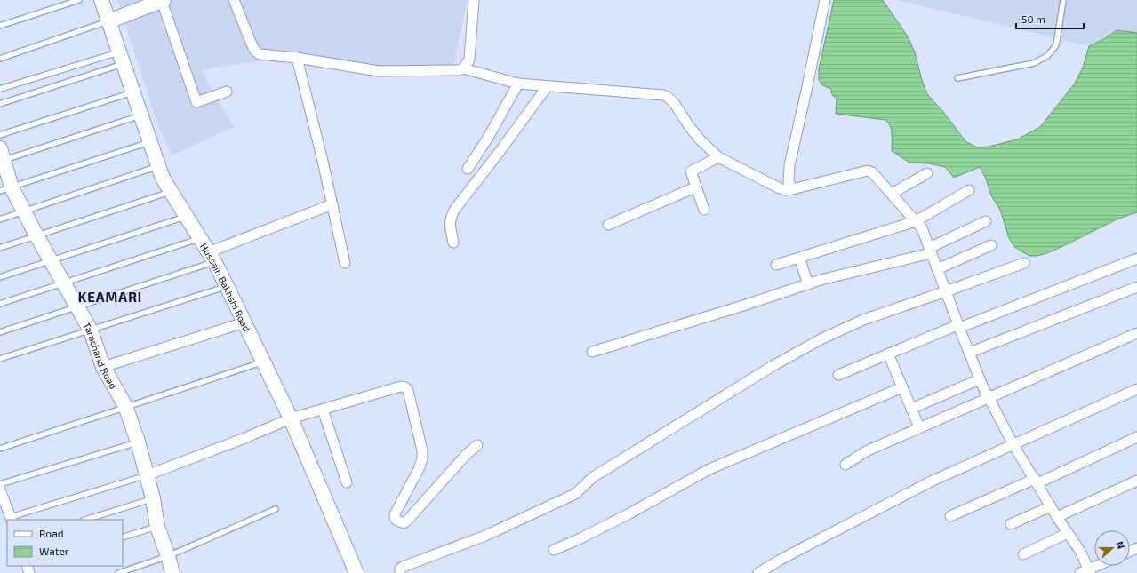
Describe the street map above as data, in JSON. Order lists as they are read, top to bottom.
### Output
{
  "streets": {
    "street": ["Hussain Bakhshi Road", "Tarachand Road"]
  },
  "districts": ["KEAMARI"],
  "legend": ["Road", "Water"],
  "scale_bar": "50 m",
  "north": "right"
}
